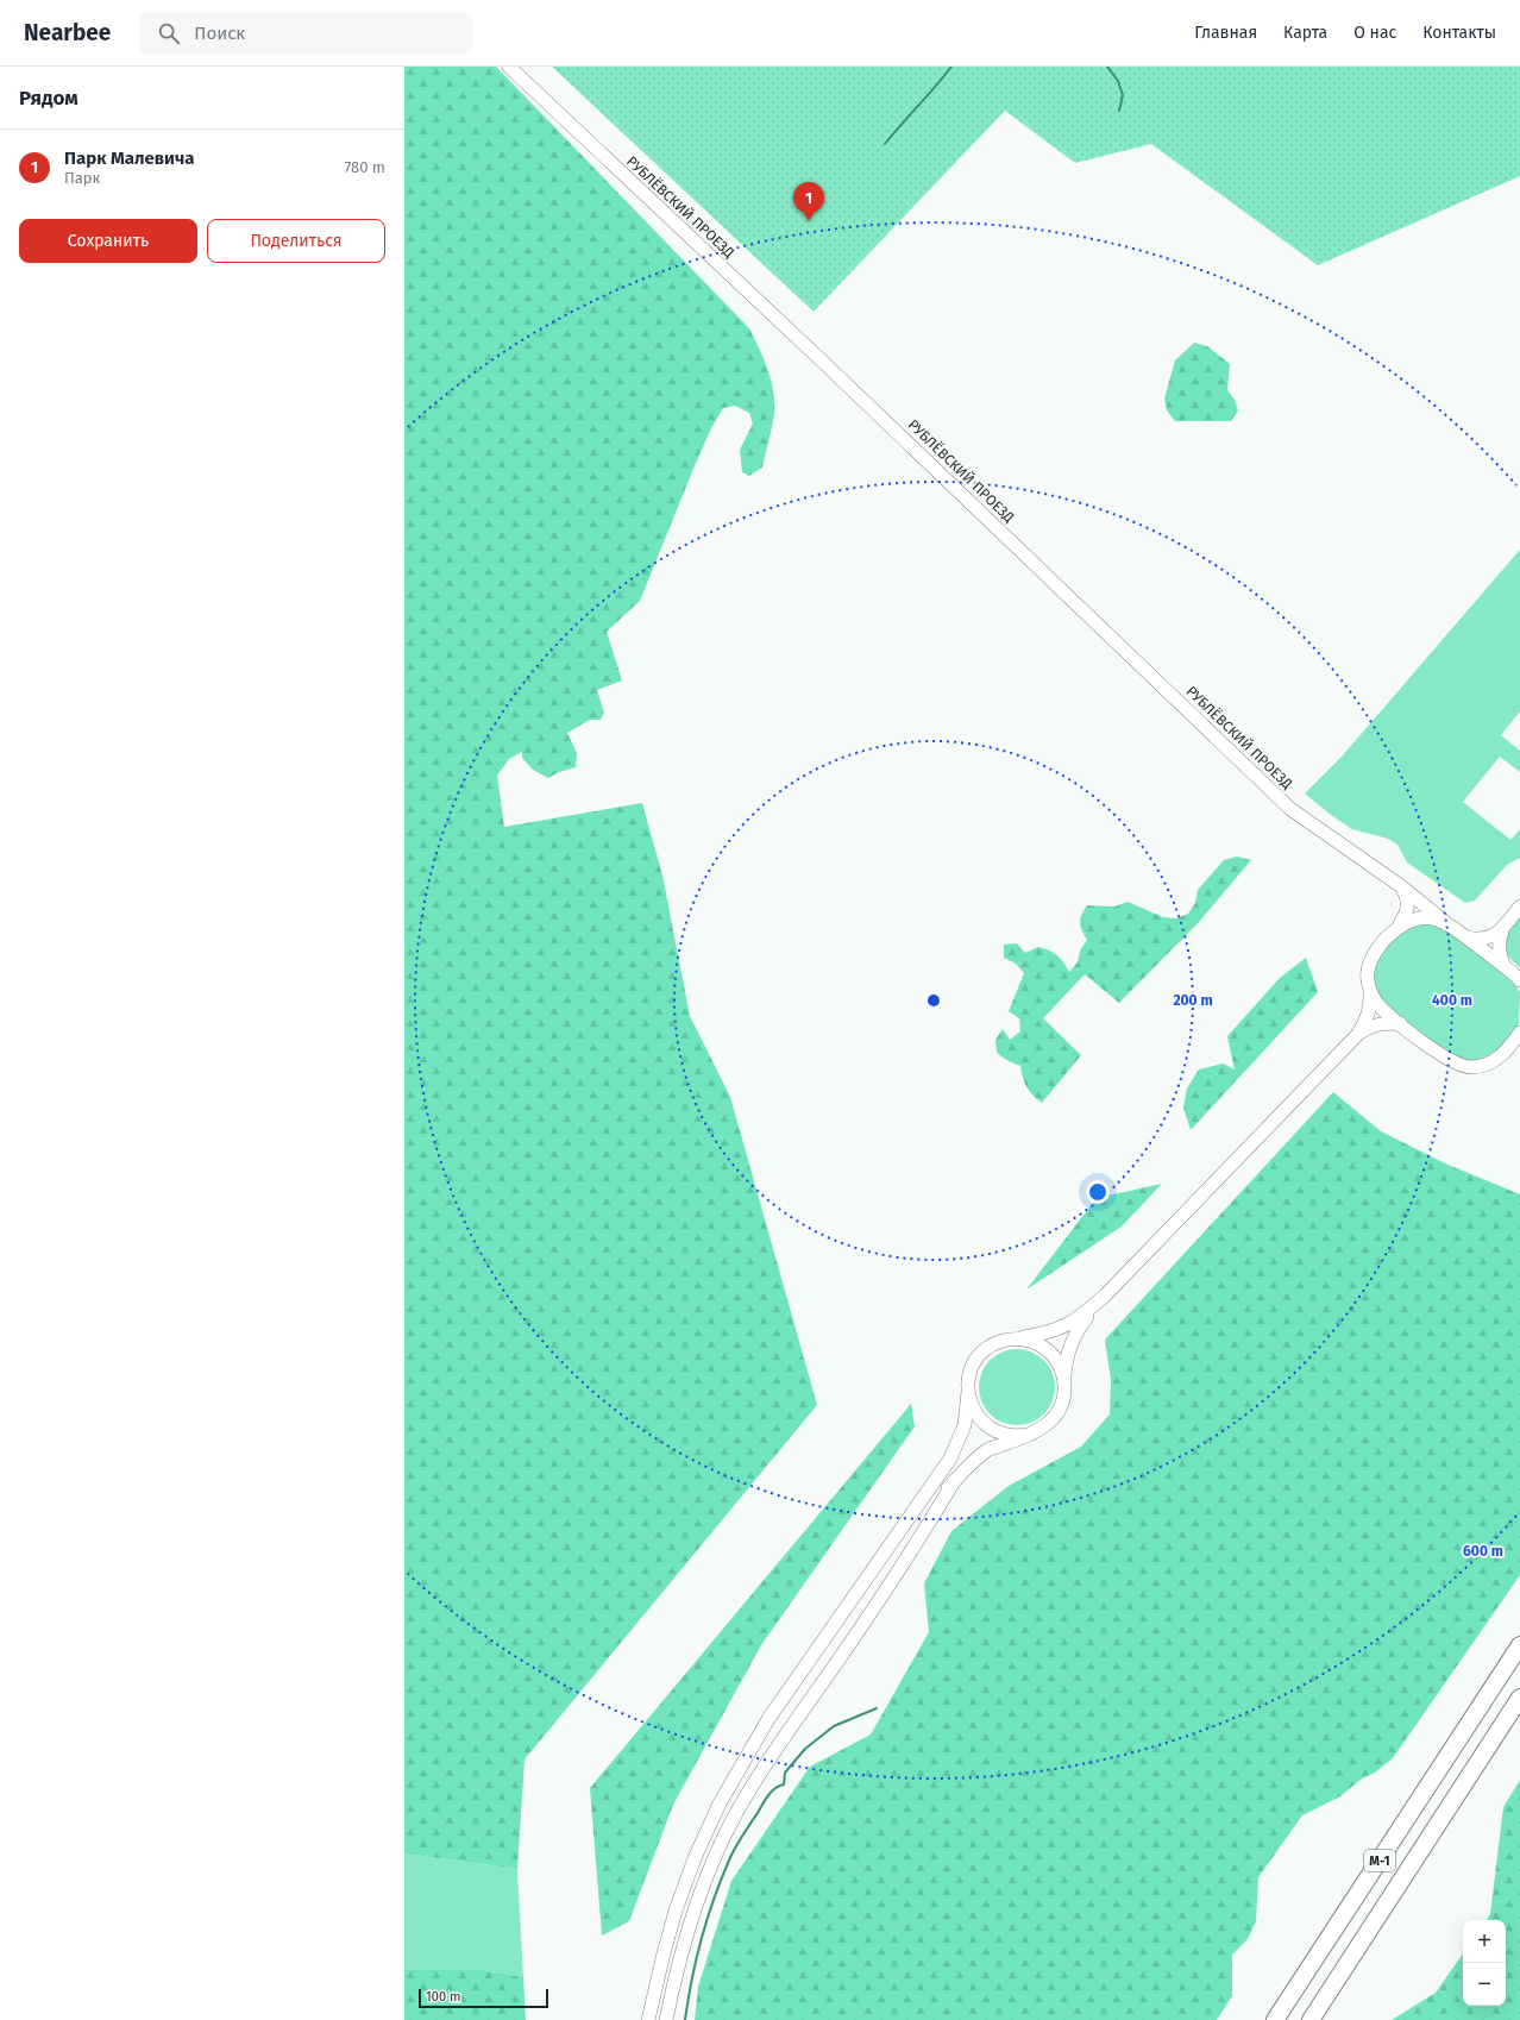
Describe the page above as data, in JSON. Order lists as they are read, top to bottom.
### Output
{
  "streets": {
    "highway": ["М-1"],
    "street": ["РУБЛЁВСКИЙ ПРОЕЗД"]
  },
  "scale_bar": "100 m",
  "page": {
    "header": "Nearbee",
    "search": "Поиск",
    "nav": [
      "Главная",
      "Карта",
      "О нас",
      "Контакты"
    ],
    "heading": "Рядом",
    "list": [
      {
        "mark": "1",
        "name": "Парк Малевича",
        "note": "Парк",
        "value": "780 m"
      }
    ],
    "pins": "1",
    "buttons": ["Сохранить", "Поделиться"],
    "map_buttons": ["+", "−"],
    "scale": "100 m"
  },
  "rings": ["200 m", "400 m", "600 m"]
}
